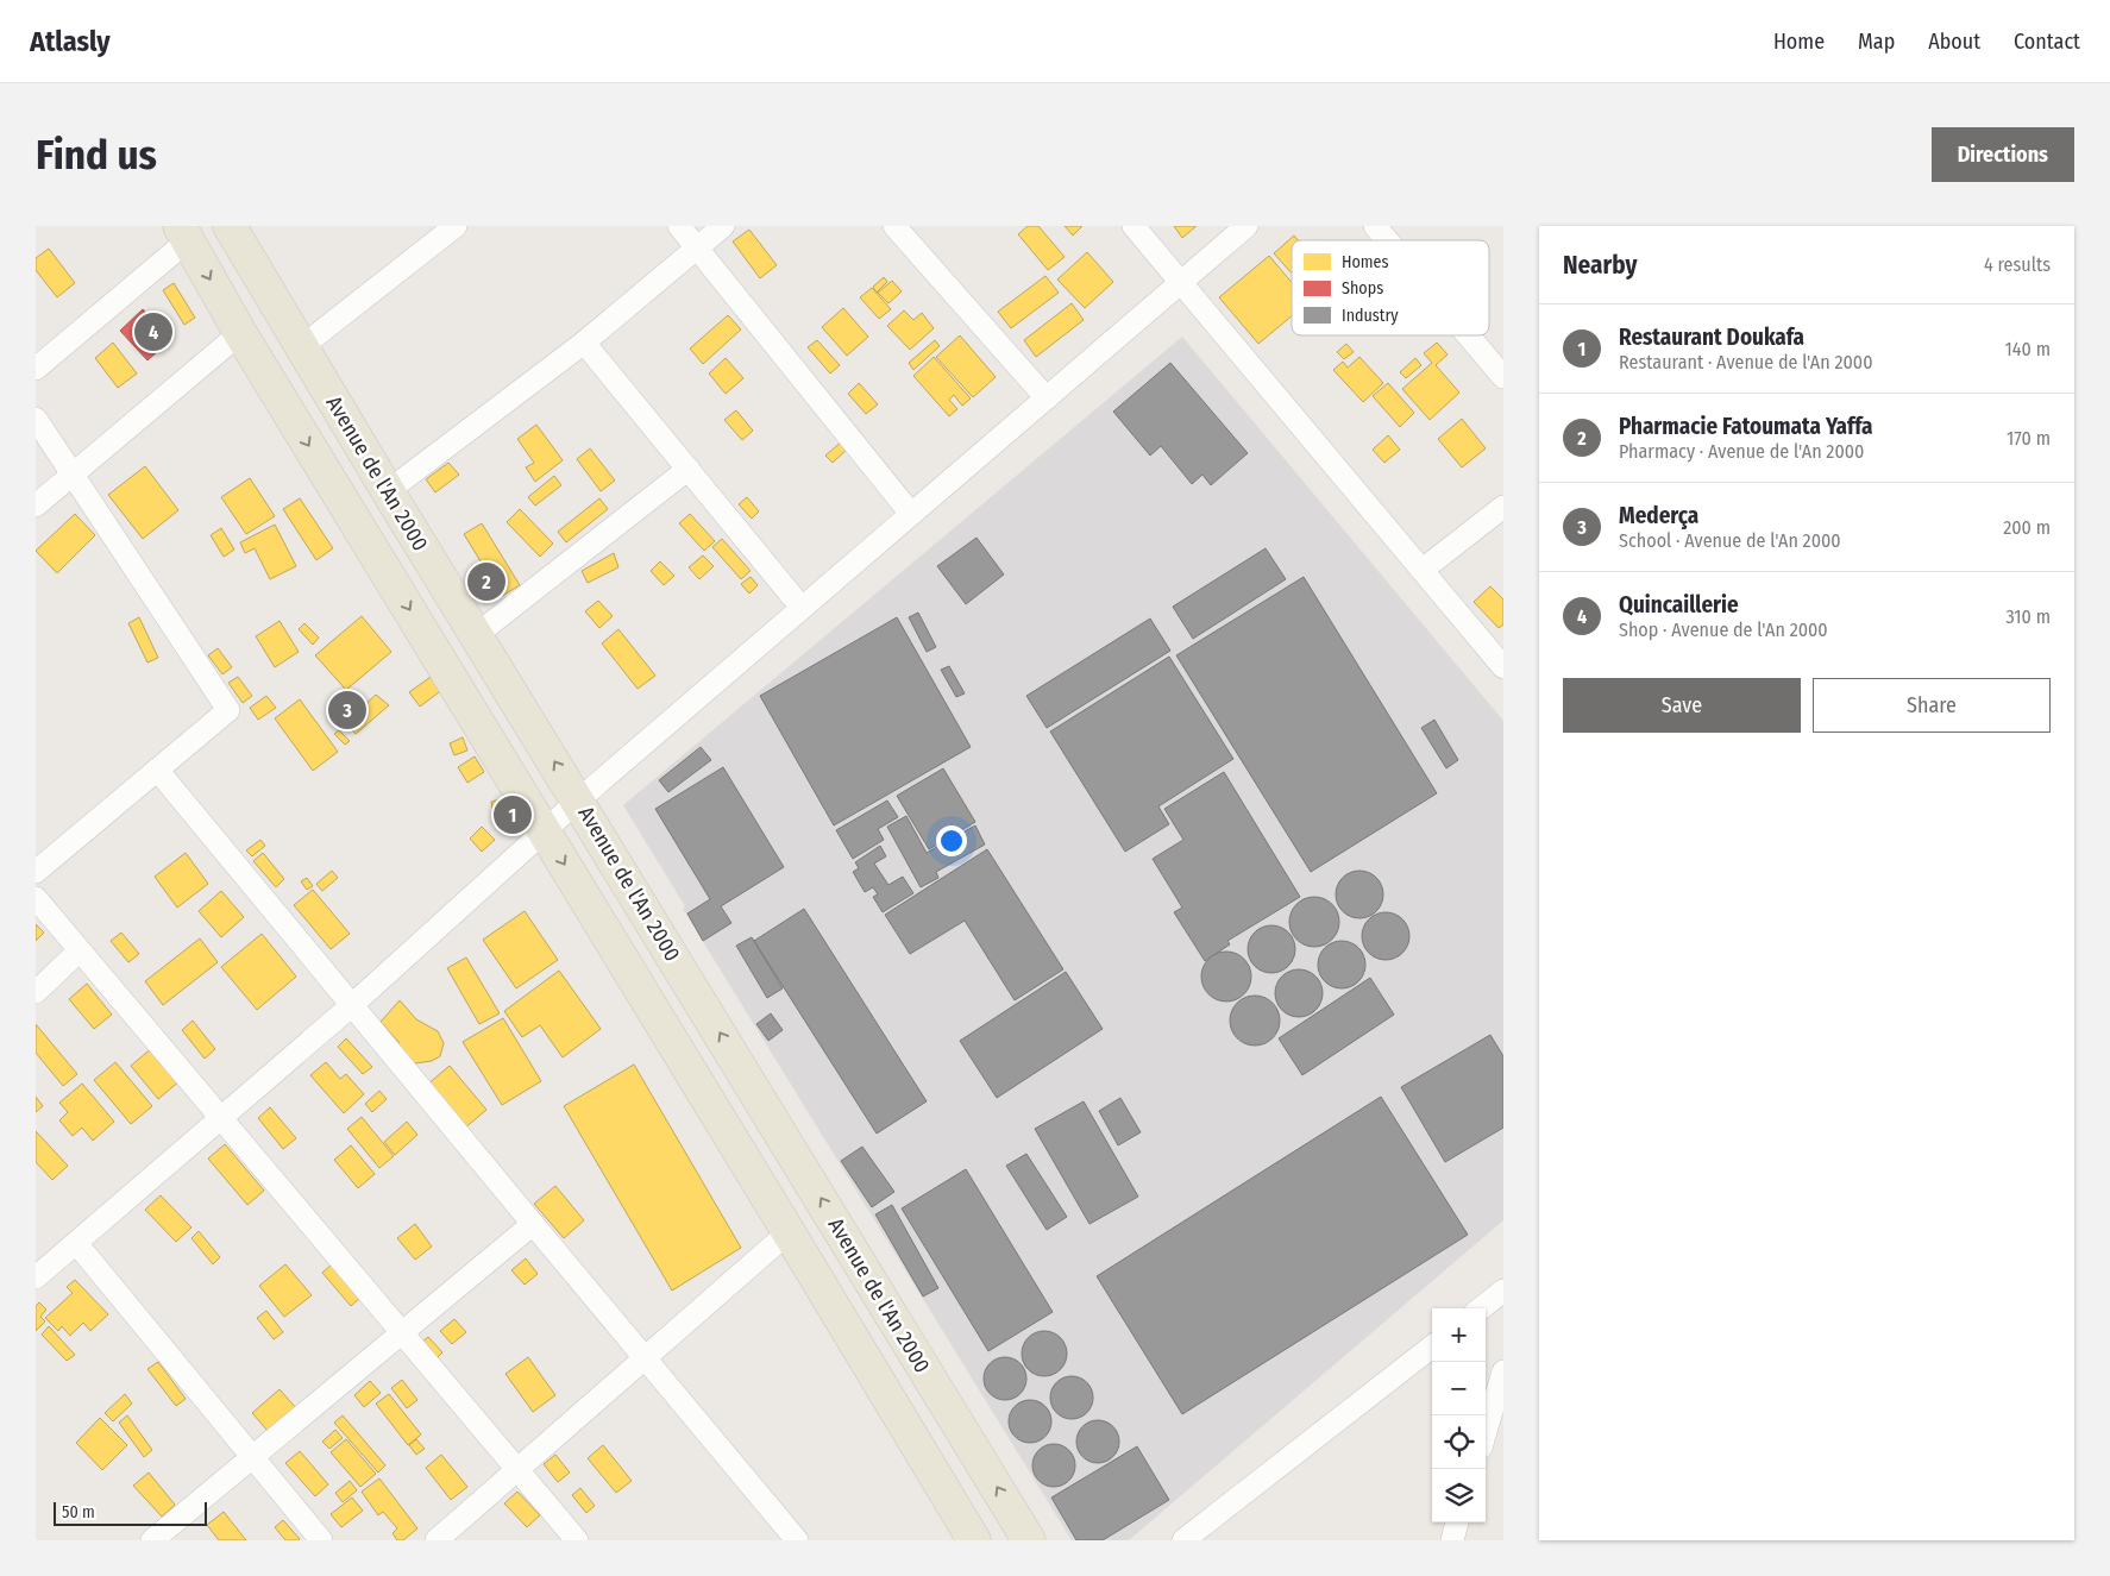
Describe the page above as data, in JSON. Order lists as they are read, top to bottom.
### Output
{
  "streets": {
    "main road": ["Avenue de l'An 2000"]
  },
  "legend": ["Homes", "Shops", "Industry"],
  "scale_bar": "50 m",
  "page": {
    "header": "Atlasly",
    "nav": [
      "Home",
      "Map",
      "About",
      "Contact"
    ],
    "buttons": [
      "Directions",
      ["Save", "Share"]
    ],
    "title": "Find us",
    "heading": ["Nearby", "4 results"],
    "list": [
      {
        "mark": "1",
        "name": "Restaurant Doukafa",
        "note": "Restaurant · Avenue de l'An 2000",
        "value": "140 m"
      },
      {
        "mark": "2",
        "name": "Pharmacie Fatoumata Yaffa",
        "note": "Pharmacy · Avenue de l'An 2000",
        "value": "170 m"
      },
      {
        "mark": "3",
        "name": "Mederça",
        "note": "School · Avenue de l'An 2000",
        "value": "200 m"
      },
      {
        "mark": "4",
        "name": "Quincaillerie",
        "note": "Shop · Avenue de l'An 2000",
        "value": "310 m"
      }
    ],
    "pins": [
      "4",
      "2",
      "3",
      "1"
    ],
    "map_buttons": ["+", "−"],
    "scale": "50 m"
  }
}
